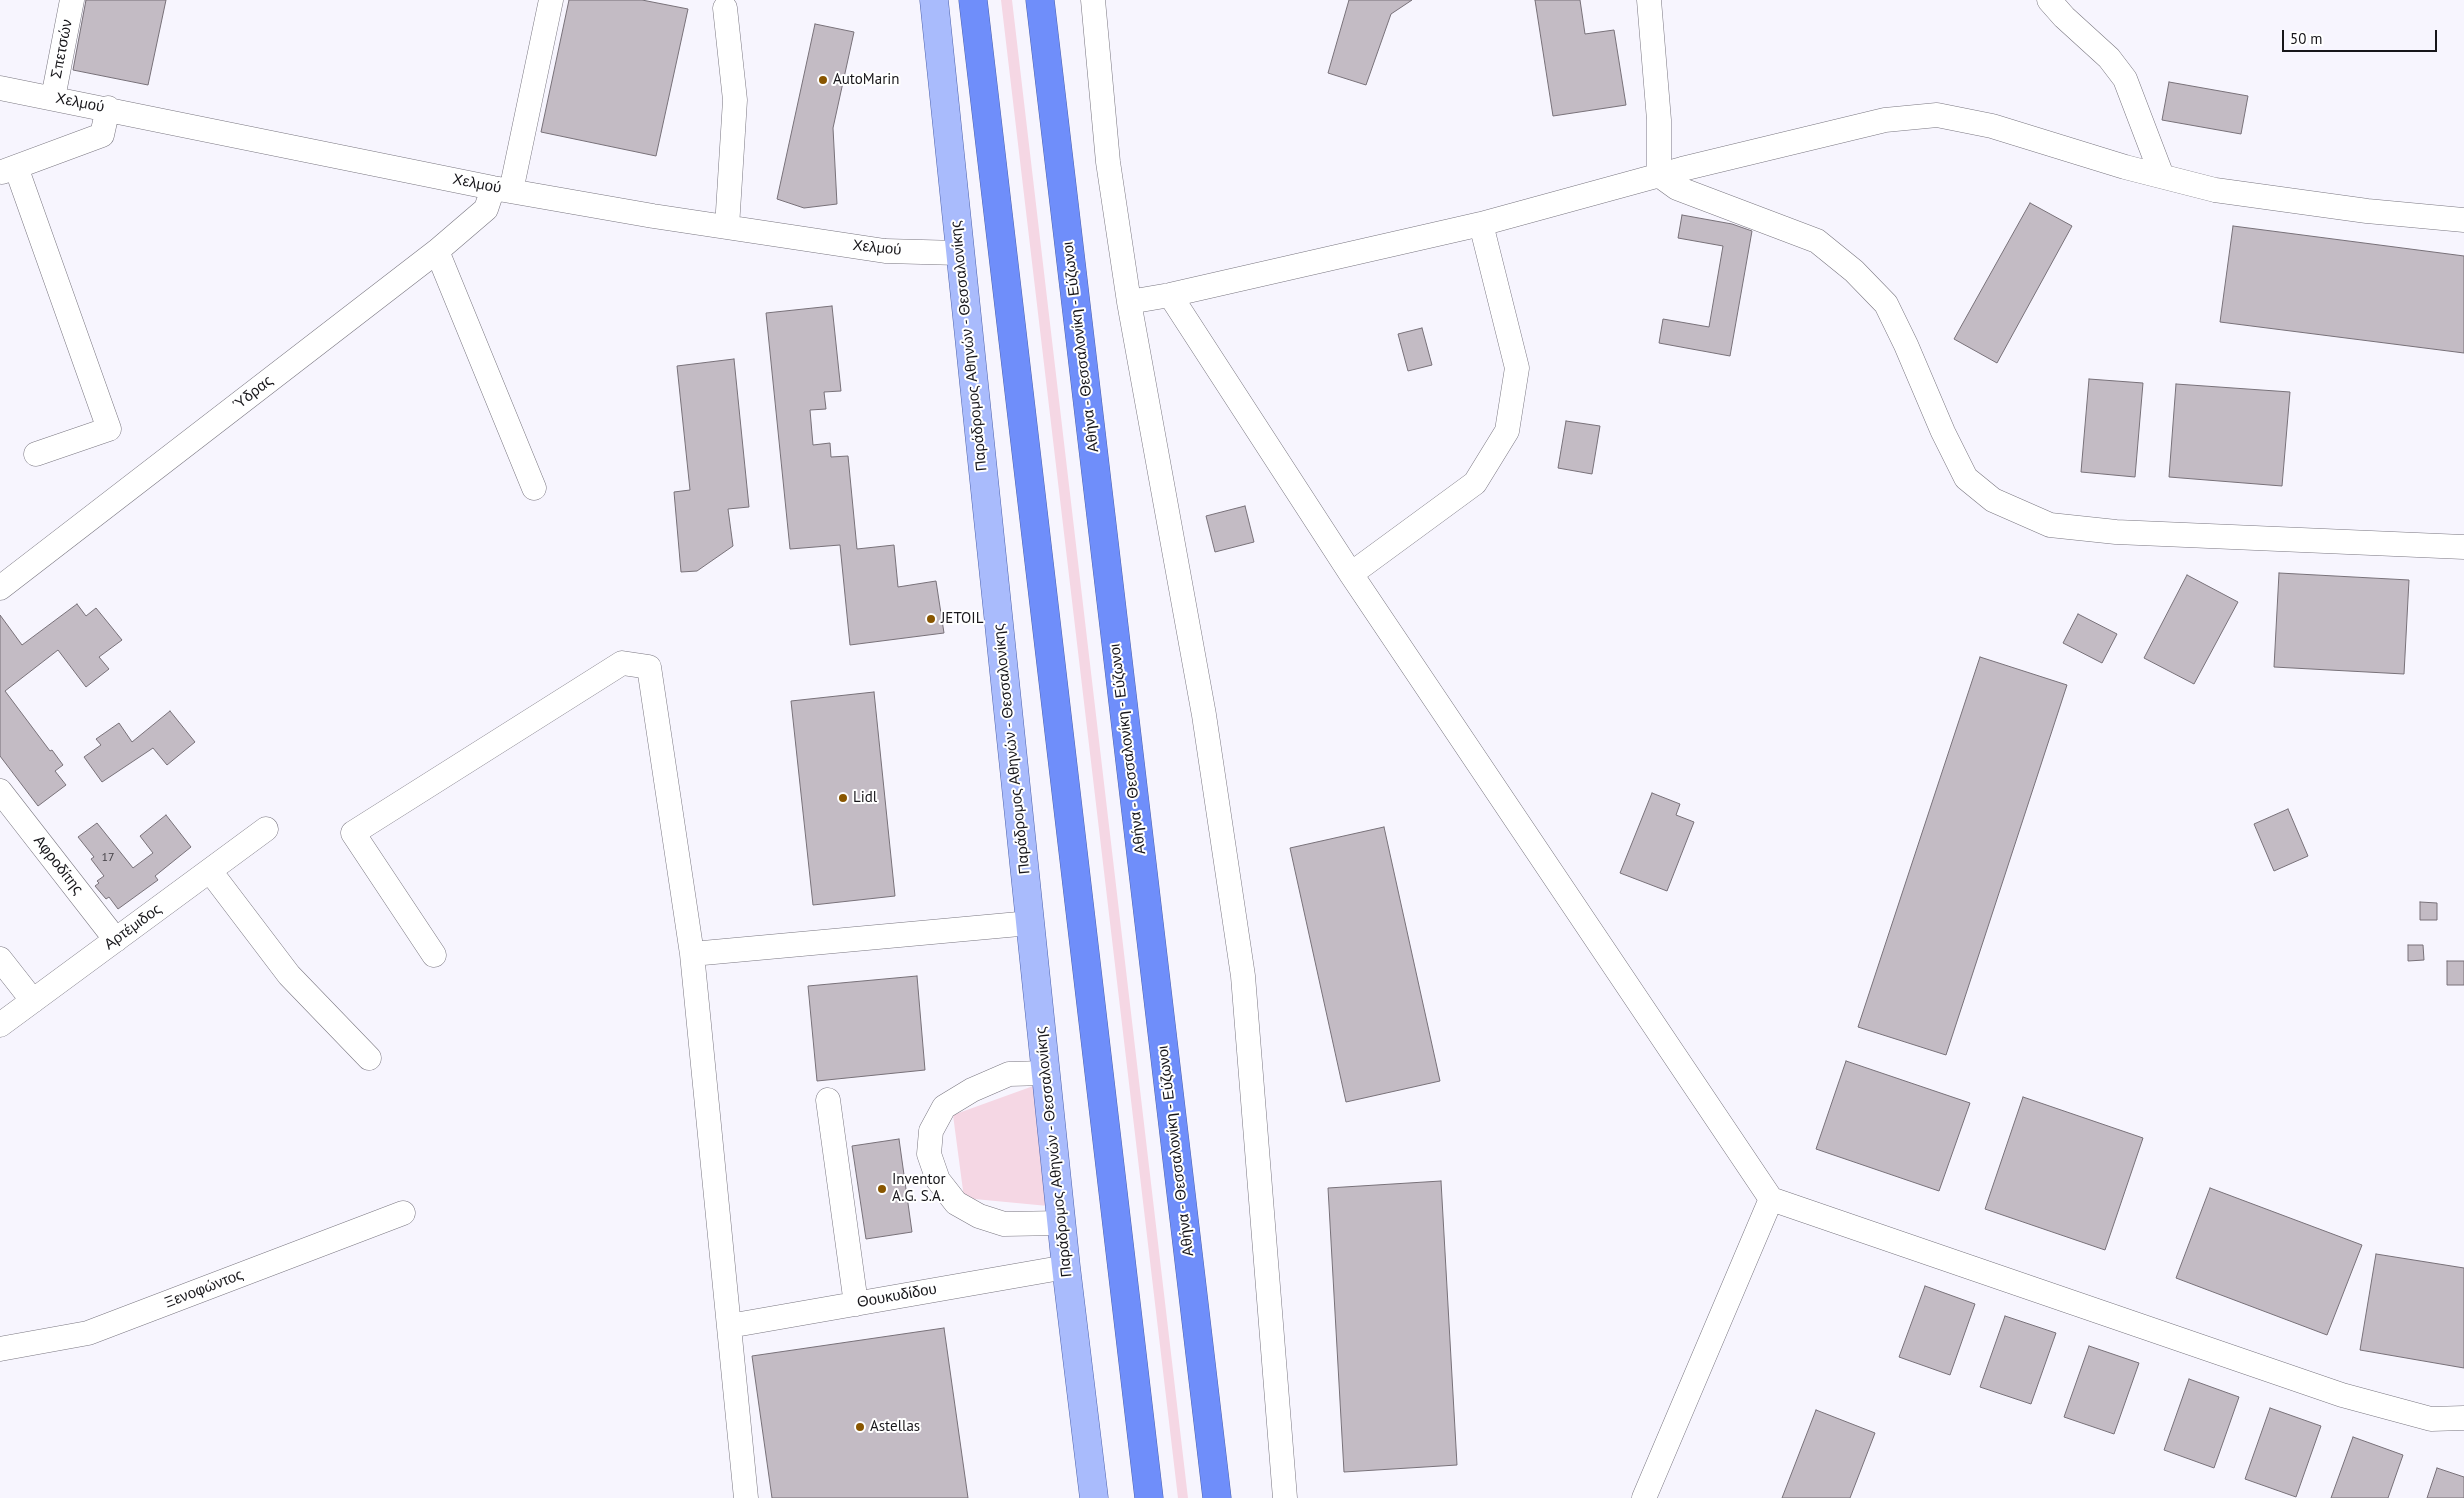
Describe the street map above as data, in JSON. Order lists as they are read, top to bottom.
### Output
{
  "streets": {
    "highway": ["Αθήνα - Θεσσαλονίκη - Εύζωνοι"],
    "main road": ["Παράδρομος Αθηνών - Θεσσαλονίκης"],
    "street": [
      "Σπετσών",
      "Χελμού",
      "Ύδρας",
      "Αφροδίτης",
      "Αρτέμιδος",
      "Ξενοφώντος",
      "Θουκυδίδου"
    ]
  },
  "crossings": [
    ["Σπετσών", "Χελμού"],
    ["Χελμού", "Παράδρομος Αθηνών - Θεσσαλονίκης"],
    ["Χελμού", "Ύδρας"],
    ["Παράδρομος Αθηνών - Θεσσαλονίκης", "Θουκυδίδου"],
    ["Αφροδίτης", "Αρτέμιδος"]
  ],
  "places": [
    "AutoMarin",
    "JETOIL",
    "Lidl",
    "Inventor A.G. S.A.",
    "Astellas"
  ],
  "house_numbers": ["17"],
  "scale_bar": "50 m"
}
